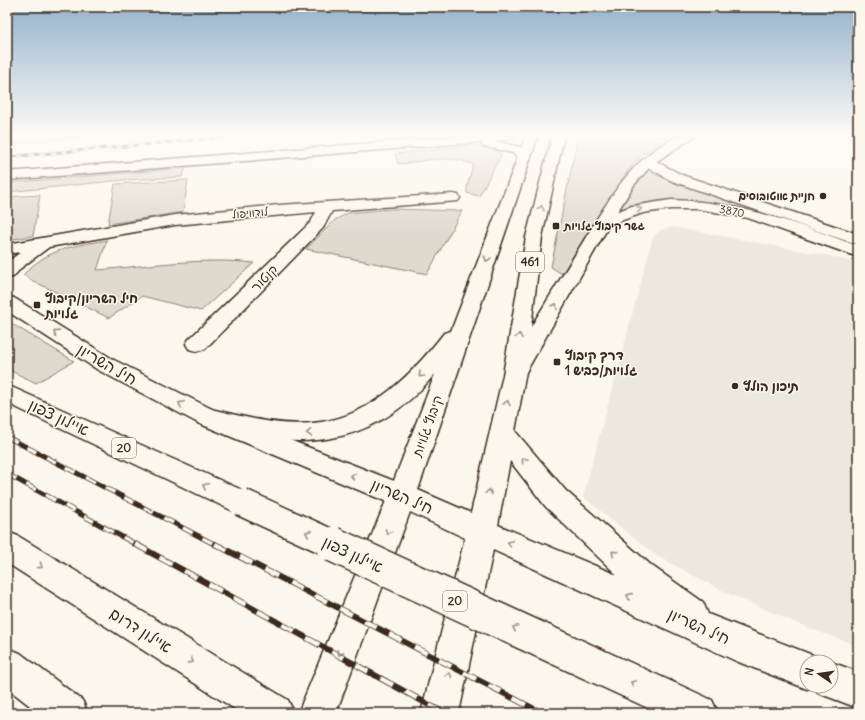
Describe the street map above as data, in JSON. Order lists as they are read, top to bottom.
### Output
{
  "streets": {
    "main road": [
      "3870",
      "לודוויפול",
      "461",
      "קנטור",
      "חיל השריון",
      "איילון צפון",
      "קיבוץ גלויות",
      "20",
      "איילון דרום"
    ]
  },
  "crossings": [
    ["לודוויפול", "קנטור"],
    ["461", "חיל השריון"],
    ["חיל השריון", "קיבוץ גלויות"]
  ],
  "one_way": ["איילון דרום"],
  "places": {
    "other": ["חניית אוטובוסים", "תיכון הולץ"],
    "transit": ["גשר קיבוץ גלויות", "חיל השריון/קיבוץ גלויות", "דרך קיבוץ גלויות/כביש 1"]
  },
  "north": "left"
}
